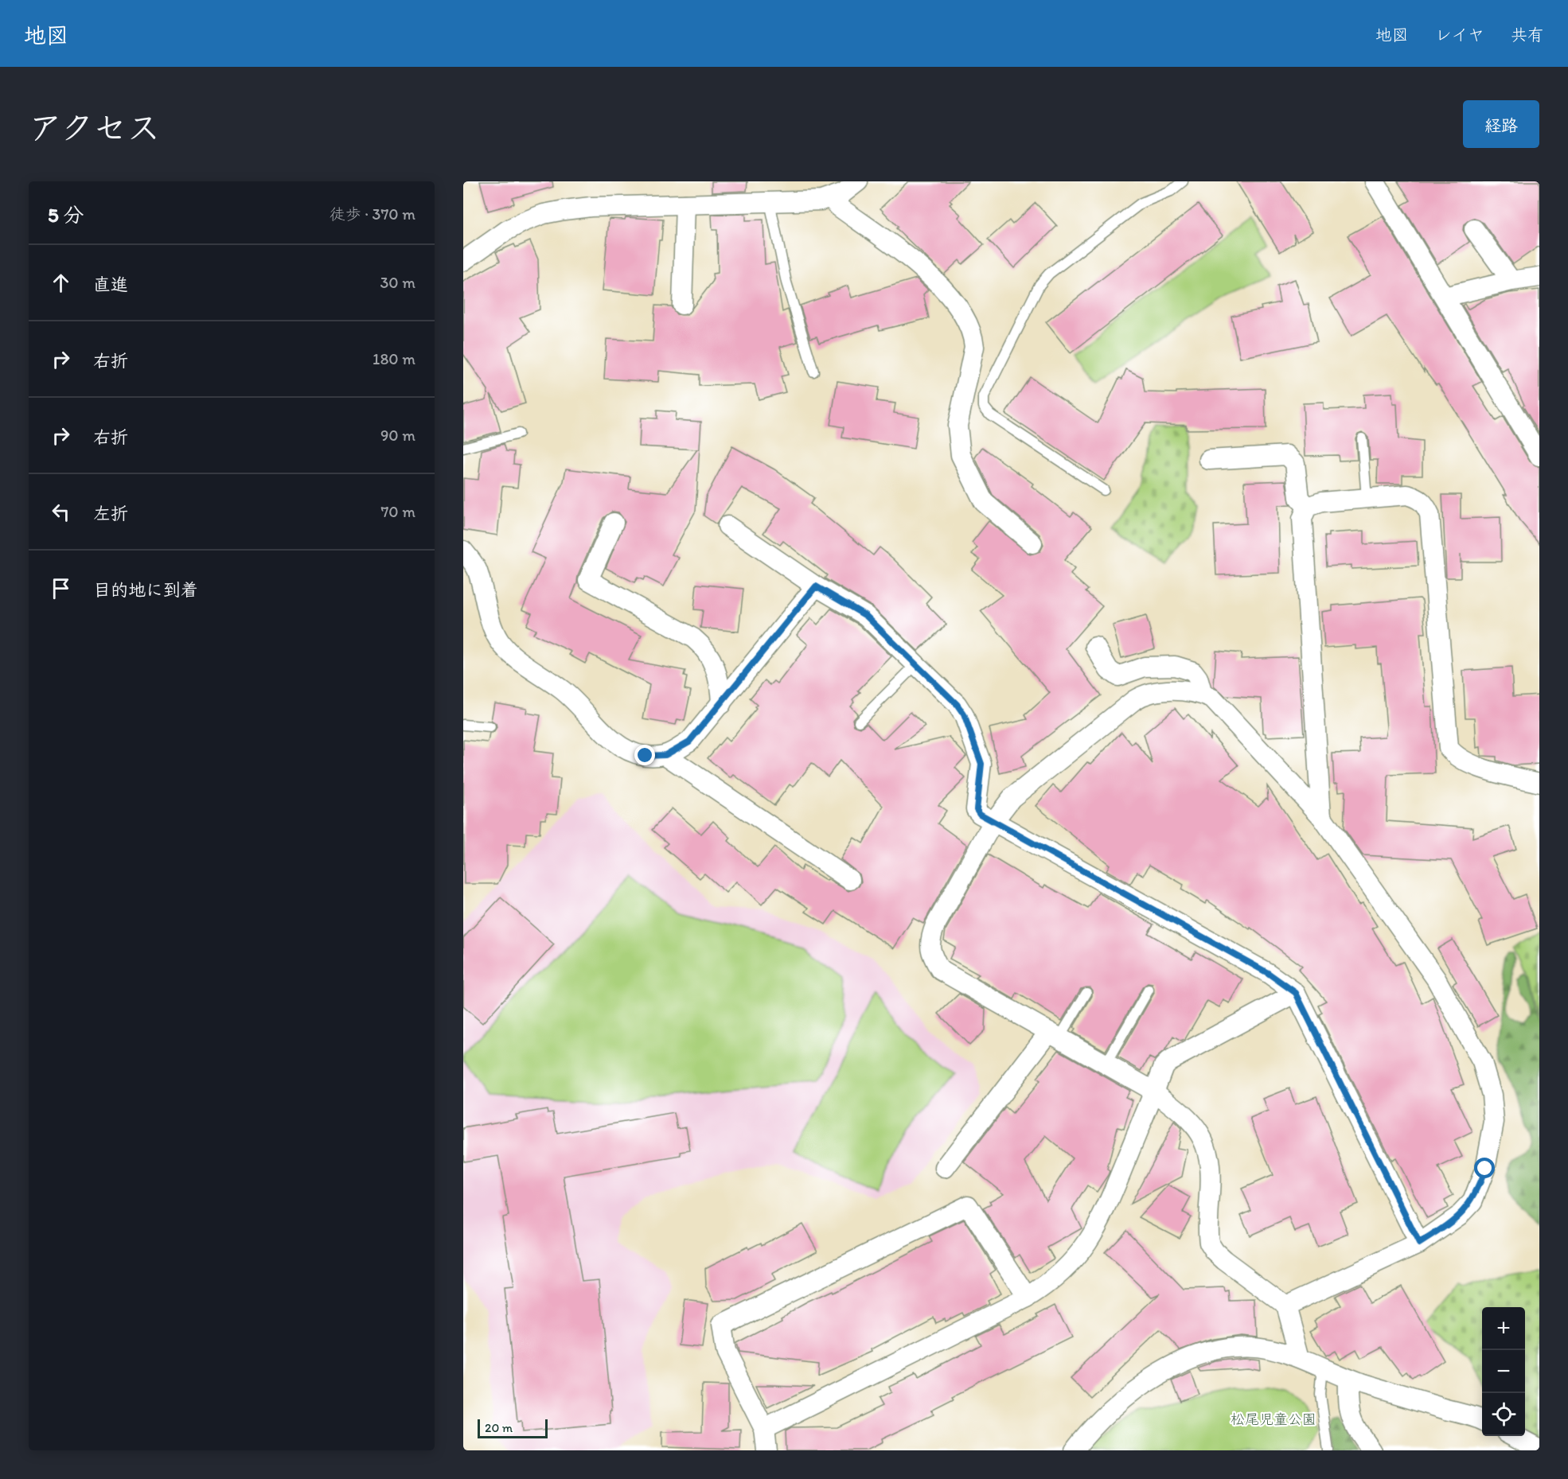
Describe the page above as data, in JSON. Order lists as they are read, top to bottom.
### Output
{
  "parks": ["松尾児童公園"],
  "scale_bar": "20 m",
  "page": {
    "header": "地図",
    "nav": ["地図", "レイヤ", "共有"],
    "title": "アクセス",
    "buttons": "経路",
    "heading": ["5 分", "徒歩 · 370 m"],
    "list": [
      ["直進", "30 m"],
      ["右折", "180 m"],
      ["右折", "90 m"],
      ["左折", "70 m"],
      "目的地に到着"
    ],
    "map_buttons": ["+", "−"],
    "scale": "20 m"
  }
}
